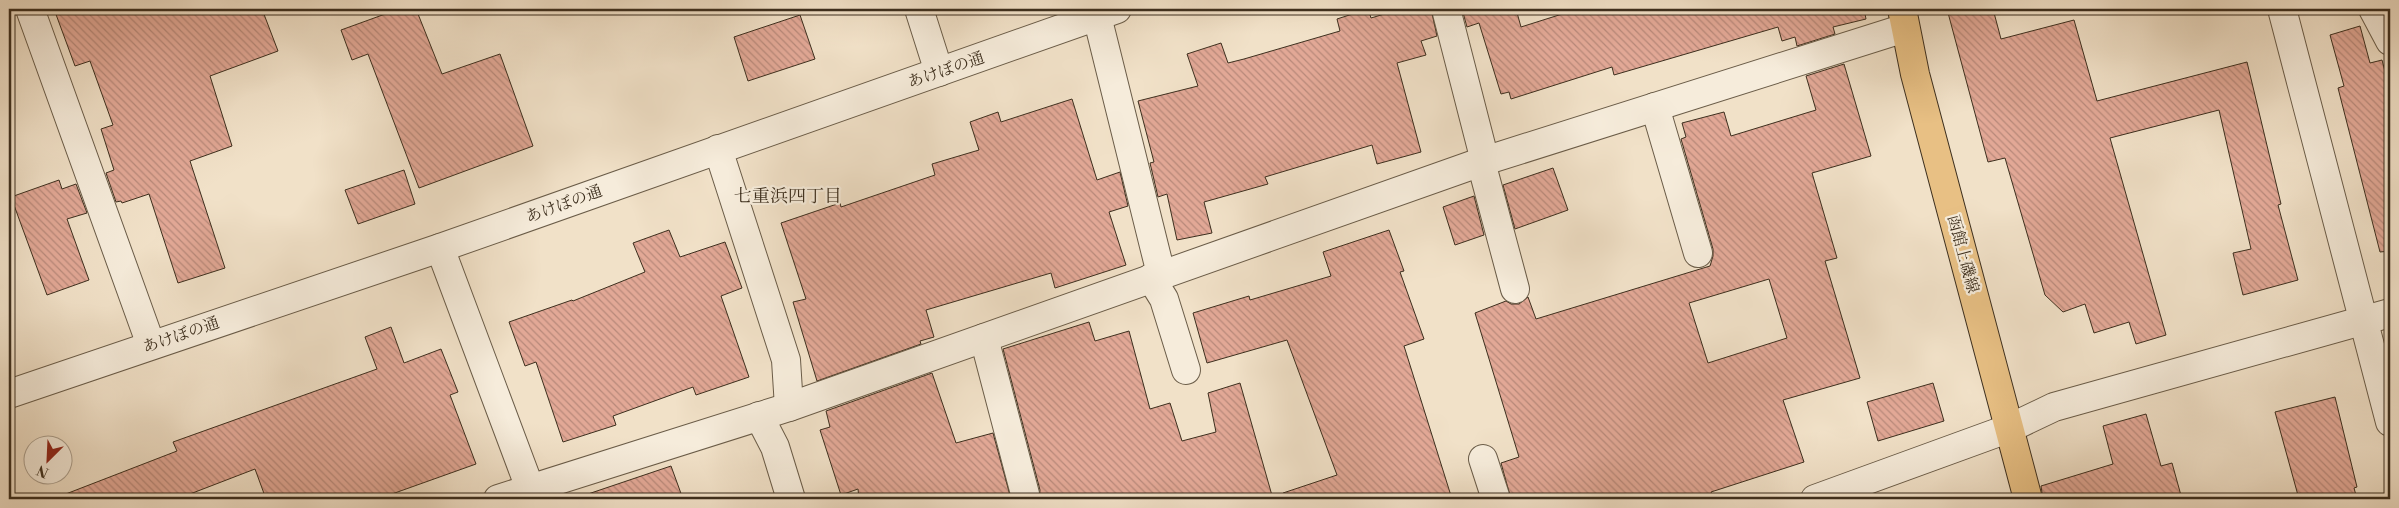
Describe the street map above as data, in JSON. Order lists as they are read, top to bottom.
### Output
{
  "streets": {
    "main road": ["函館上磯線"],
    "street": ["あけぼの通"]
  },
  "districts": ["七重浜四丁目"],
  "north": "bottom left"
}
